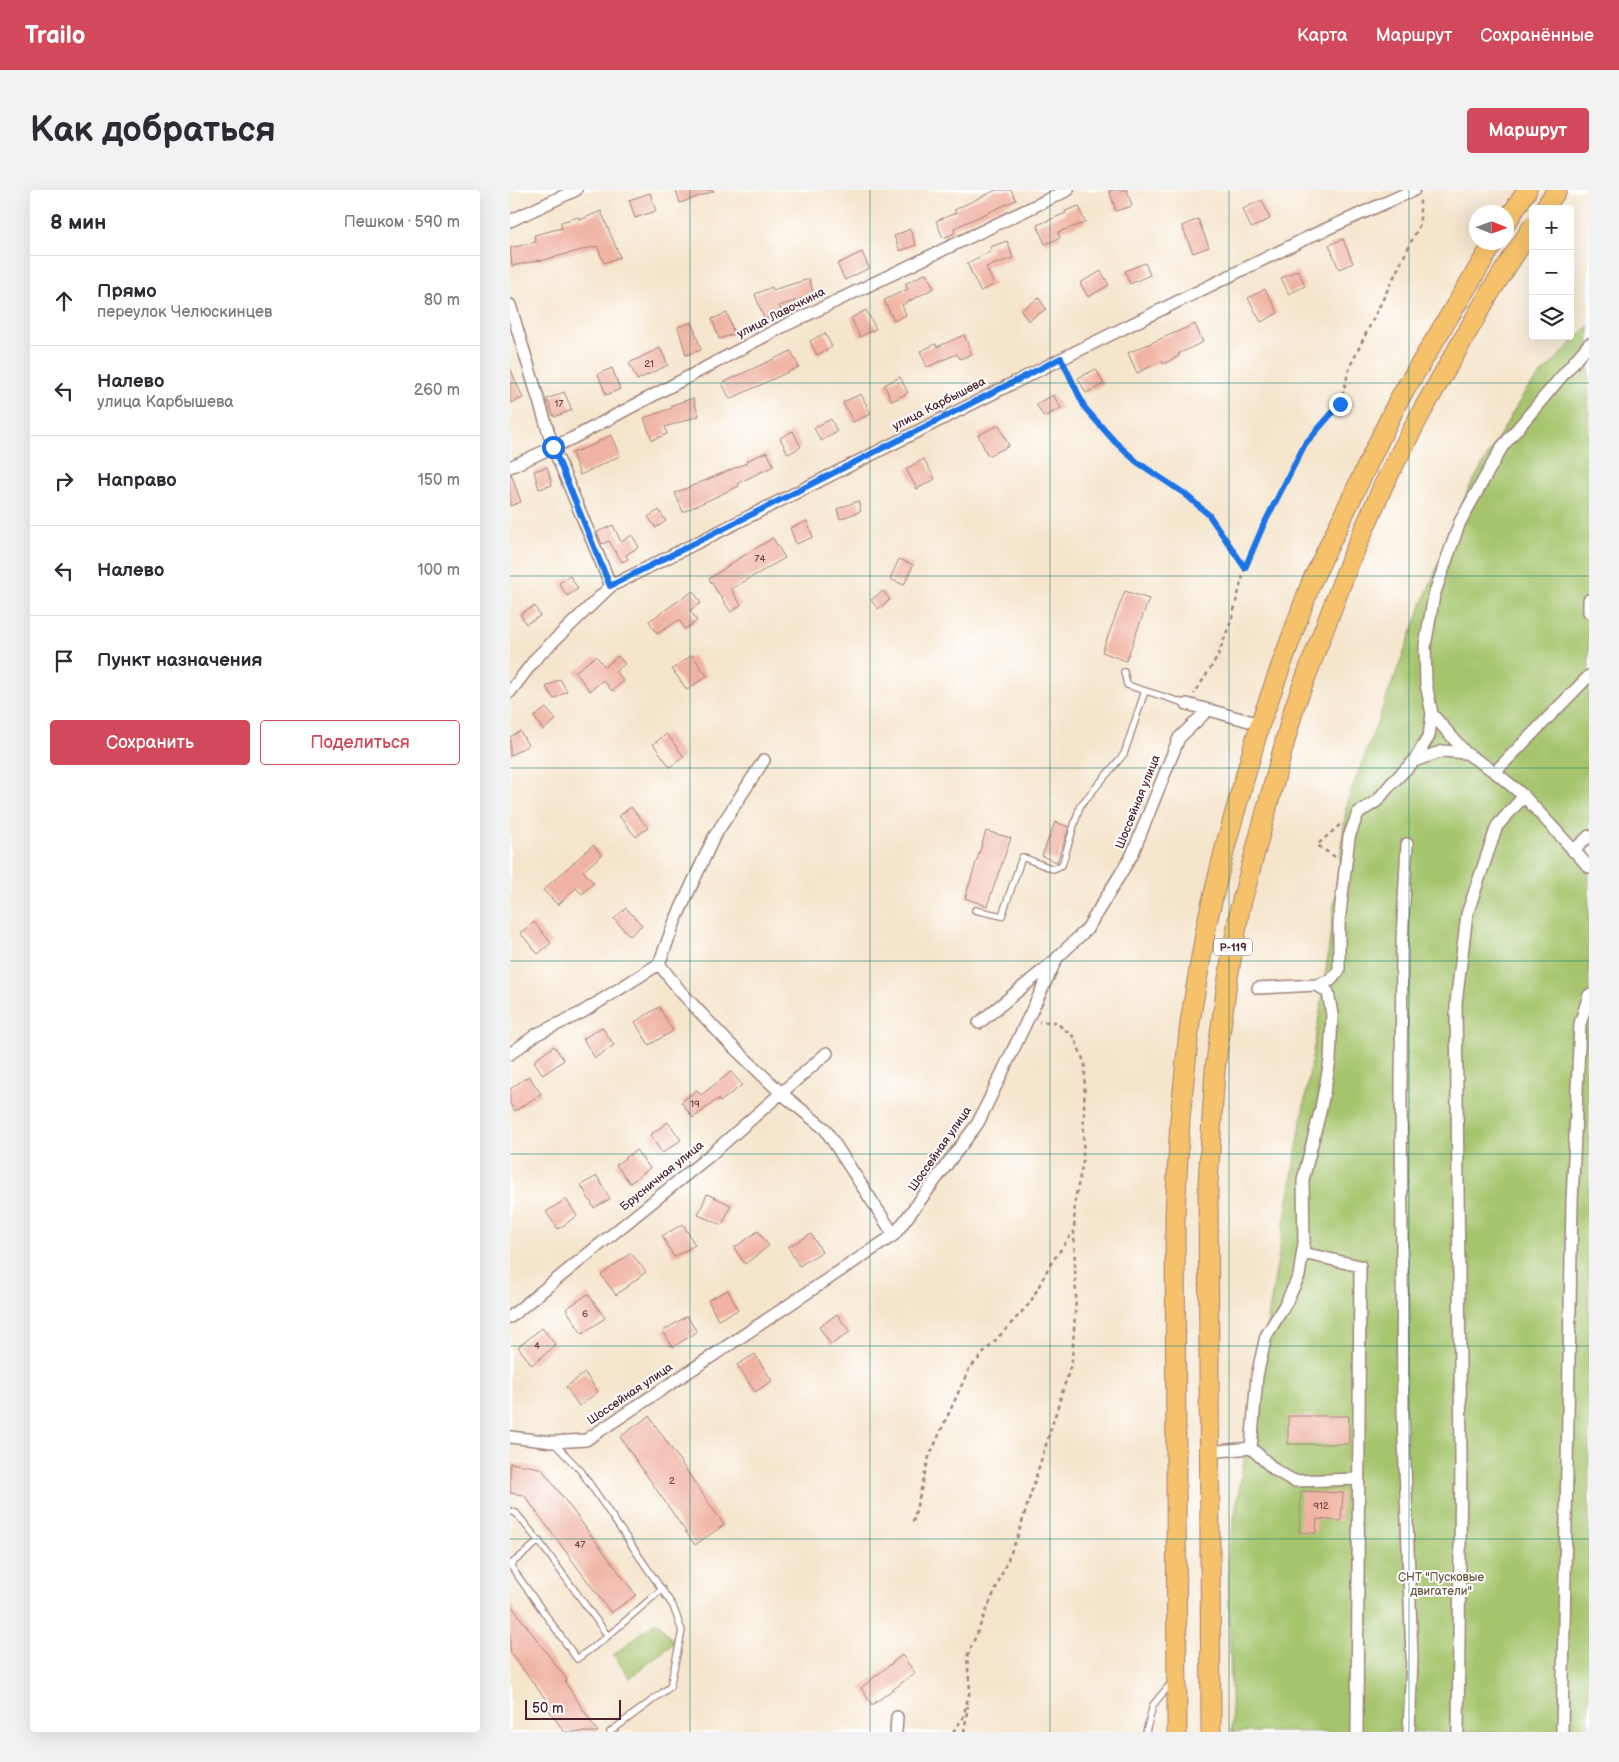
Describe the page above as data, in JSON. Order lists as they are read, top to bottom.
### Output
{
  "streets": {
    "highway": ["Р-119"],
    "street": [
      "улица Лавочкина",
      "улица Карбышева",
      "Шоссейная улица",
      "Брусничная улица"
    ]
  },
  "parks": ["СНТ \"Пусковые двигатели\""],
  "house_numbers": [
    "21",
    "17",
    "74",
    "19",
    "6",
    "4",
    "2",
    "912",
    "47"
  ],
  "scale_bar": "50 m",
  "north": "right",
  "page": {
    "header": "Trailo",
    "nav": ["Карта", "Маршрут", "Сохранённые"],
    "buttons": [
      "Маршрут",
      ["Сохранить", "Поделиться"]
    ],
    "title": "Как добраться",
    "heading": ["8 мин", "Пешком · 590 m"],
    "map_buttons": ["+", "−"],
    "list": [
      ["Прямо", "переулок Челюскинцев", "80 m"],
      ["Налево", "улица Карбышева", "260 m"],
      ["Направо", "150 m"],
      ["Налево", "100 m"],
      "Пункт назначения"
    ],
    "scale": "50 m"
  }
}
